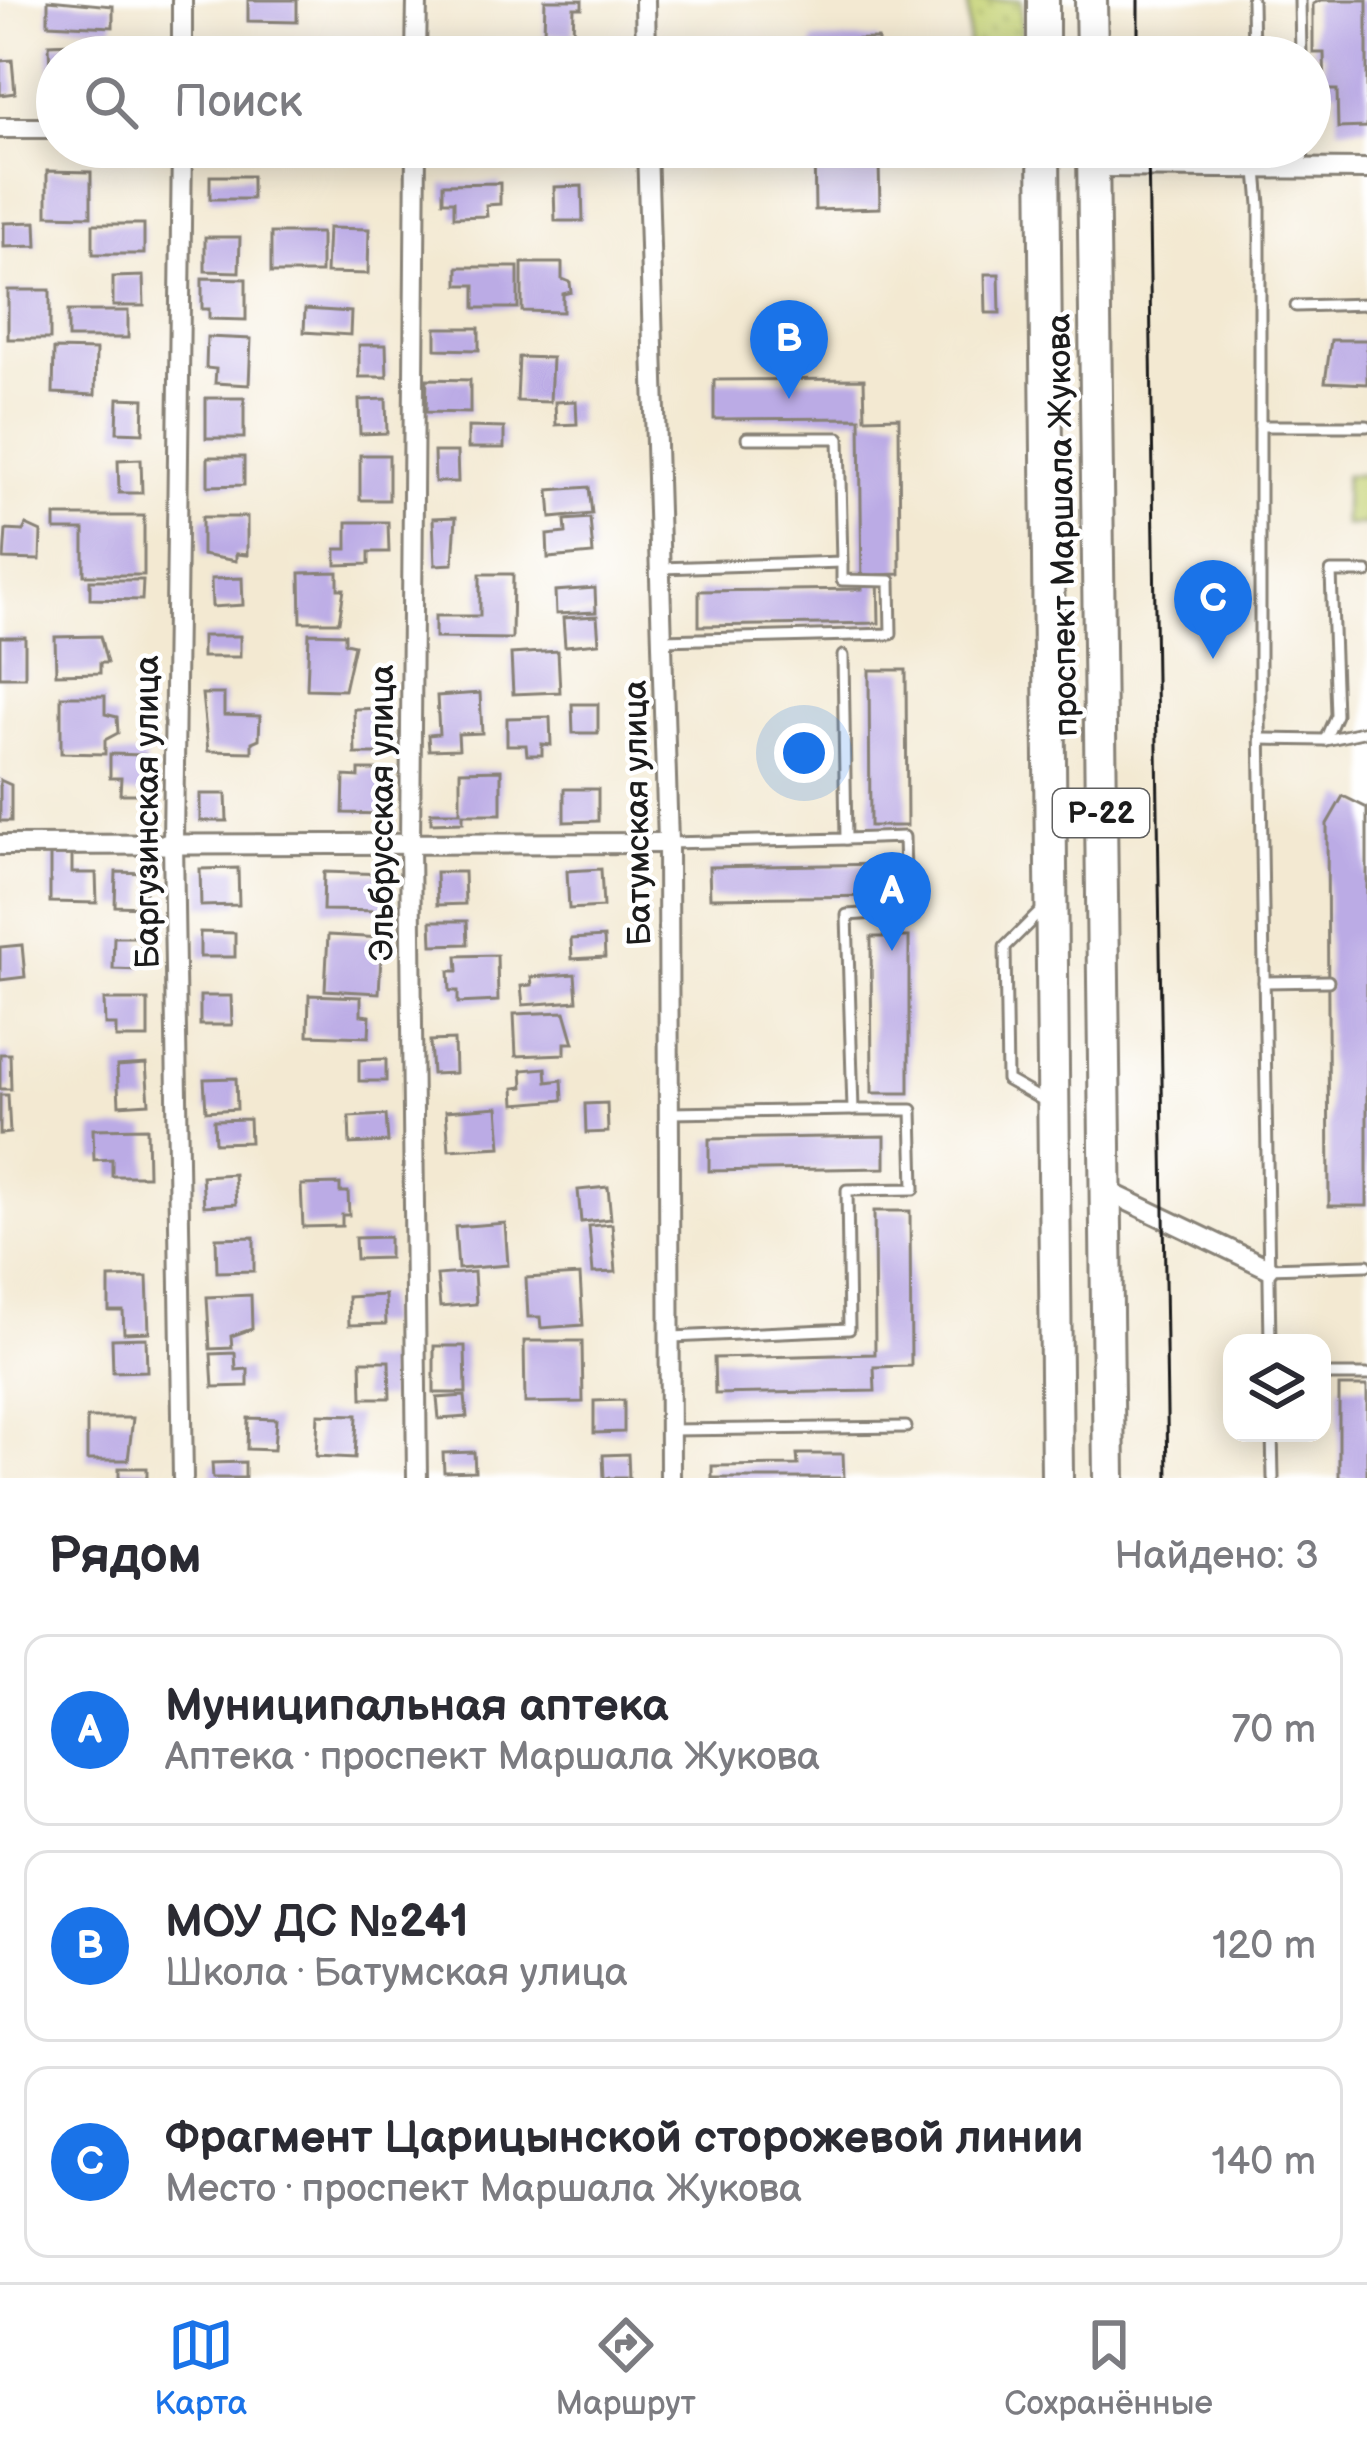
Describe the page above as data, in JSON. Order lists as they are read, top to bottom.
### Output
{
  "streets": {
    "highway": ["проспект Маршала Жукова", "Р-22"],
    "street": ["Баргузинская улица", "Эльбрусская улица", "Батумская улица"]
  },
  "page": {
    "search": "Поиск",
    "pins": ["B", "C", "A"],
    "heading": ["Рядом", "Найдено: 3"],
    "list": [
      {
        "mark": "A",
        "name": "Муниципальная аптека",
        "note": "Аптека · проспект Маршала Жукова",
        "value": "70 m"
      },
      {
        "mark": "B",
        "name": "МОУ ДС №241",
        "note": "Школа · Батумская улица",
        "value": "120 m"
      },
      {
        "mark": "C",
        "name": "Фрагмент Царицынской сторожевой линии",
        "note": "Место · проспект Маршала Жукова",
        "value": "140 m"
      }
    ],
    "nav": ["Карта", "Маршрут", "Сохранённые"]
  }
}
